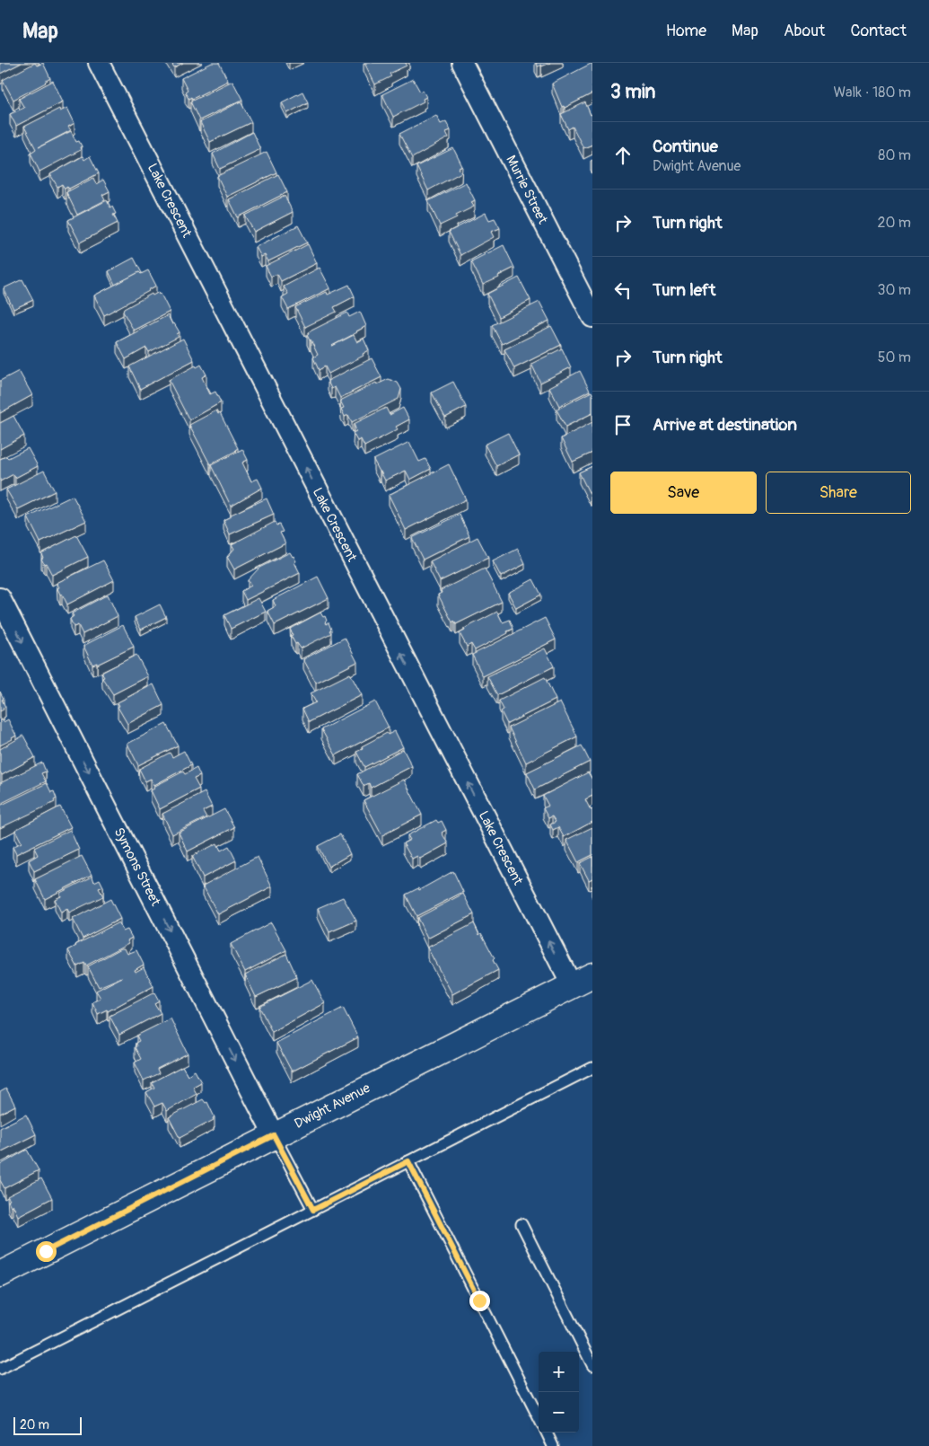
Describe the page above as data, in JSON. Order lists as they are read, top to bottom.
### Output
{
  "streets": {
    "street": [
      "Murrie Street",
      "Lake Crescent",
      "Symons Street",
      "Dwight Avenue"
    ]
  },
  "crossings": [
    ["Lake Crescent", "Dwight Avenue"],
    ["Symons Street", "Dwight Avenue"]
  ],
  "one_way": ["Lake Crescent", "Symons Street"],
  "scale_bar": "20 m",
  "page": {
    "header": "Map",
    "nav": [
      "Home",
      "Map",
      "About",
      "Contact"
    ],
    "heading": ["3 min", "Walk · 180 m"],
    "list": [
      ["Continue", "Dwight Avenue", "80 m"],
      ["Turn right", "20 m"],
      ["Turn left", "30 m"],
      ["Turn right", "50 m"],
      "Arrive at destination"
    ],
    "buttons": ["Save", "Share"],
    "map_buttons": ["+", "−"],
    "scale": "20 m"
  }
}
